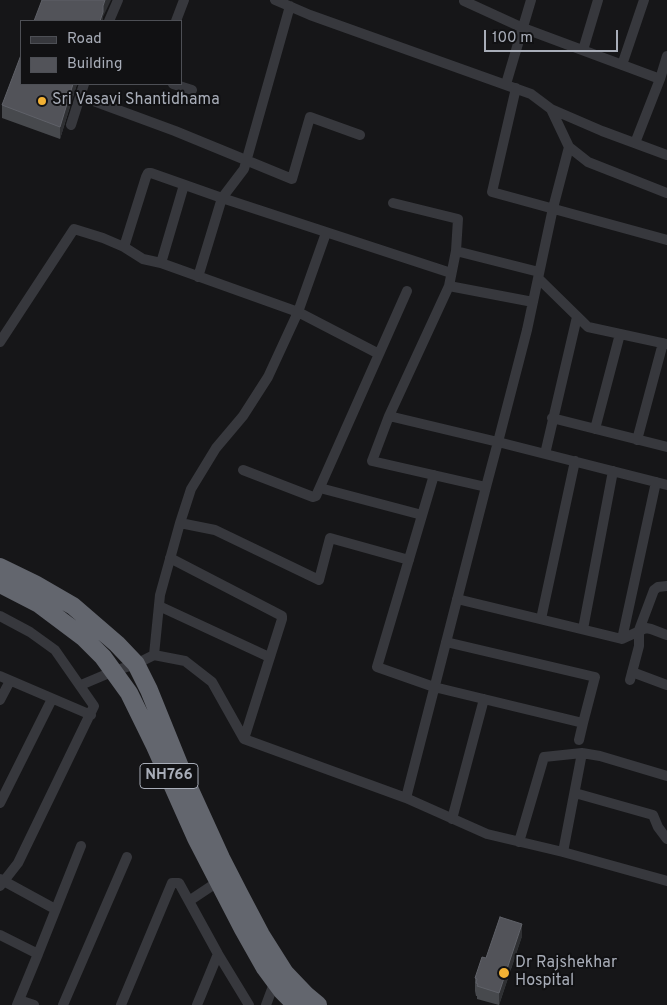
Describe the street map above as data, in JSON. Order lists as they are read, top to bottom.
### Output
{
  "streets": {
    "highway": ["NH766"]
  },
  "places": ["Sri Vasavi Shantidhama", "Dr Rajshekhar Hospital"],
  "legend": ["Road", "Building"],
  "scale_bar": "100 m"
}
